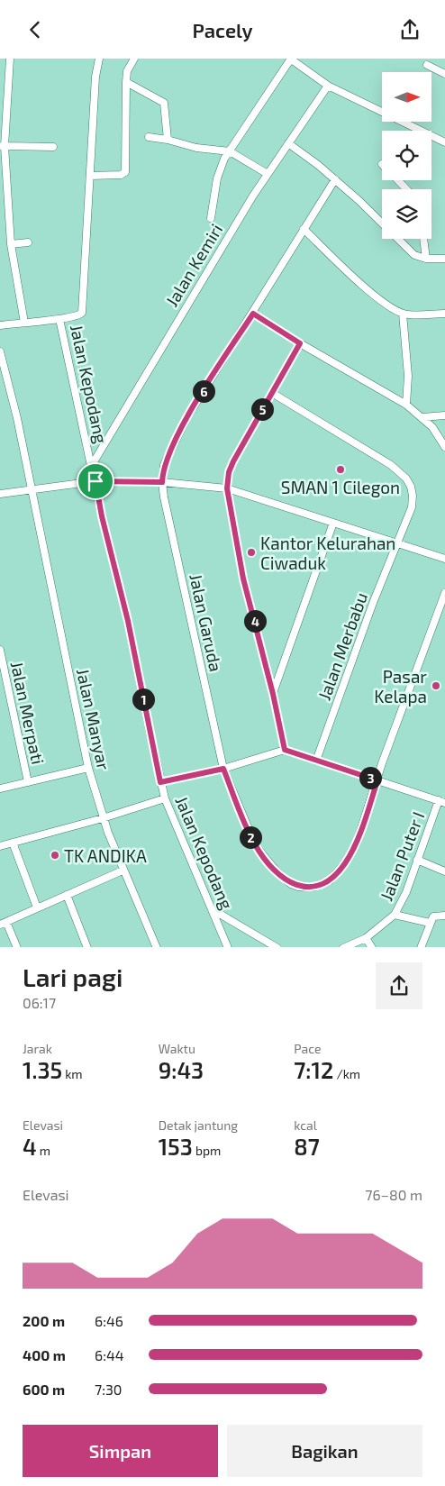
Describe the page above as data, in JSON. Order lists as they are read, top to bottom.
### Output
{
  "streets": {
    "street": [
      "Jalan Kemiri",
      "Jalan Kepodang",
      "Jalan Garuda",
      "Jalan Merbabu",
      "Jalan Merpati",
      "Jalan Manyar",
      "Jalan Puter I"
    ]
  },
  "crossings": [
    ["Jalan Kemiri", "Jalan Kepodang"],
    ["Jalan Merpati", "Jalan Manyar"]
  ],
  "places": [
    "SMAN 1 Cilegon",
    "Kantor Kelurahan Ciwaduk",
    "Pasar Kelapa",
    "TK ANDIKA"
  ],
  "north": "right",
  "page": {
    "header": "Pacely",
    "pins": [
      "6",
      "5",
      "4",
      "1",
      "3",
      "2"
    ],
    "heading": ["Lari pagi", "06:17"],
    "stats": [
      ["Jarak", "1.35 km"],
      ["Waktu", "9:43"],
      ["Pace", "7:12 /km"],
      ["Elevasi", "4 m"],
      ["Detak jantung", "153 bpm"],
      ["kcal", "87"]
    ],
    "chart": ["Elevasi", "76–80 m"],
    "list": [
      {
        "name": "200 m",
        "note": "6:46"
      },
      {
        "name": "400 m",
        "note": "6:44"
      },
      {
        "name": "600 m",
        "note": "7:30"
      }
    ],
    "buttons": ["Simpan", "Bagikan"]
  }
}
